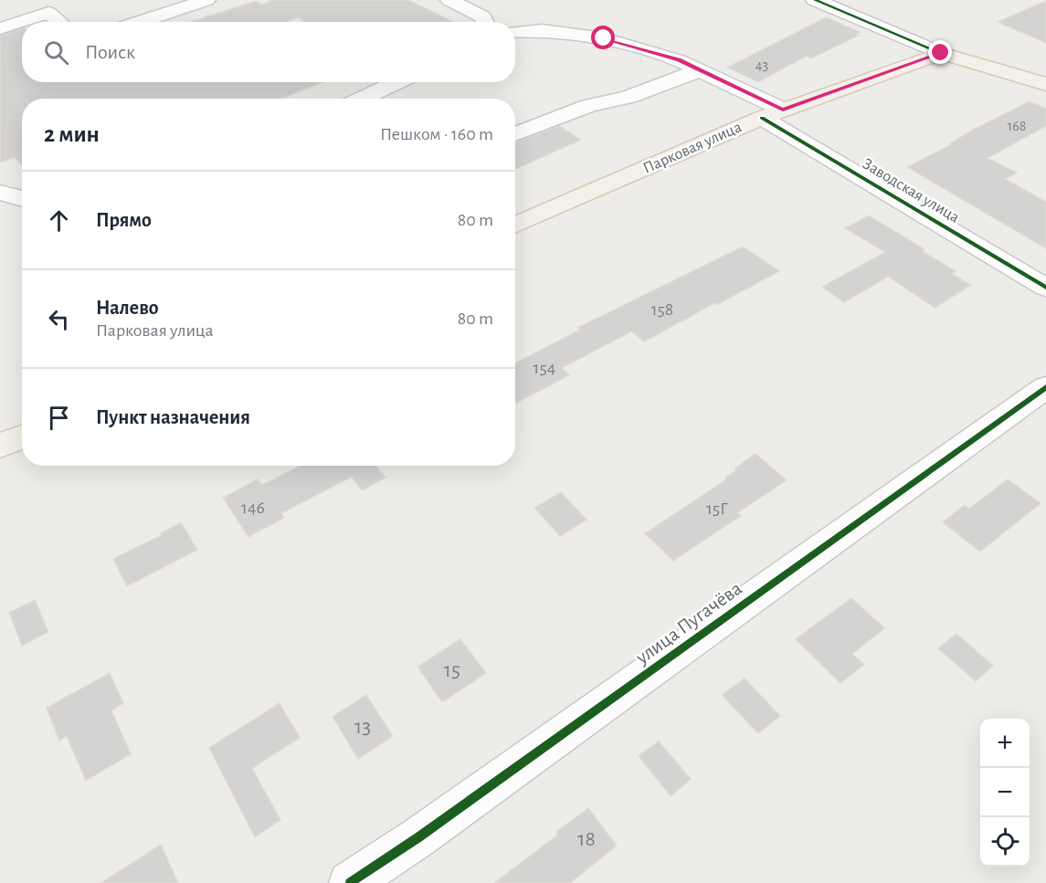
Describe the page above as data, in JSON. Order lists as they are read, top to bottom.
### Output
{
  "streets": {
    "main road": ["Парковая улица"],
    "street": ["Заводская улица", "улица Пугачёва"]
  },
  "crossings": [
    ["Парковая улица", "Заводская улица"]
  ],
  "house_numbers": [
    "43",
    "168",
    "158",
    "154",
    "146",
    "15Г",
    "15",
    "13",
    "18"
  ],
  "page": {
    "search": "Поиск",
    "heading": ["2 мин", "Пешком · 160 m"],
    "list": [
      ["Прямо", "80 m"],
      ["Налево", "Парковая улица", "80 m"],
      "Пункт назначения"
    ],
    "map_buttons": ["+", "−"]
  }
}
